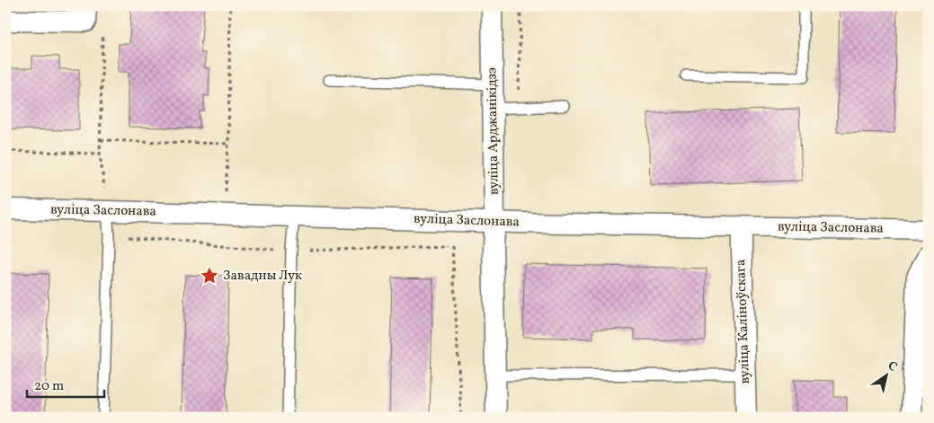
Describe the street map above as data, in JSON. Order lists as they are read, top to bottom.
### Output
{
  "streets": {
    "street": ["вуліца Арджанікідзэ", "вуліца Заслонава", "вуліца Каліноўскага"]
  },
  "crossings": [
    ["вуліца Арджанікідзэ", "вуліца Заслонава"],
    ["вуліца Заслонава", "вуліца Каліноўскага"]
  ],
  "places": {
    "place": ["Завадны Лук"]
  },
  "scale_bar": "20 m",
  "north": "top right"
}
